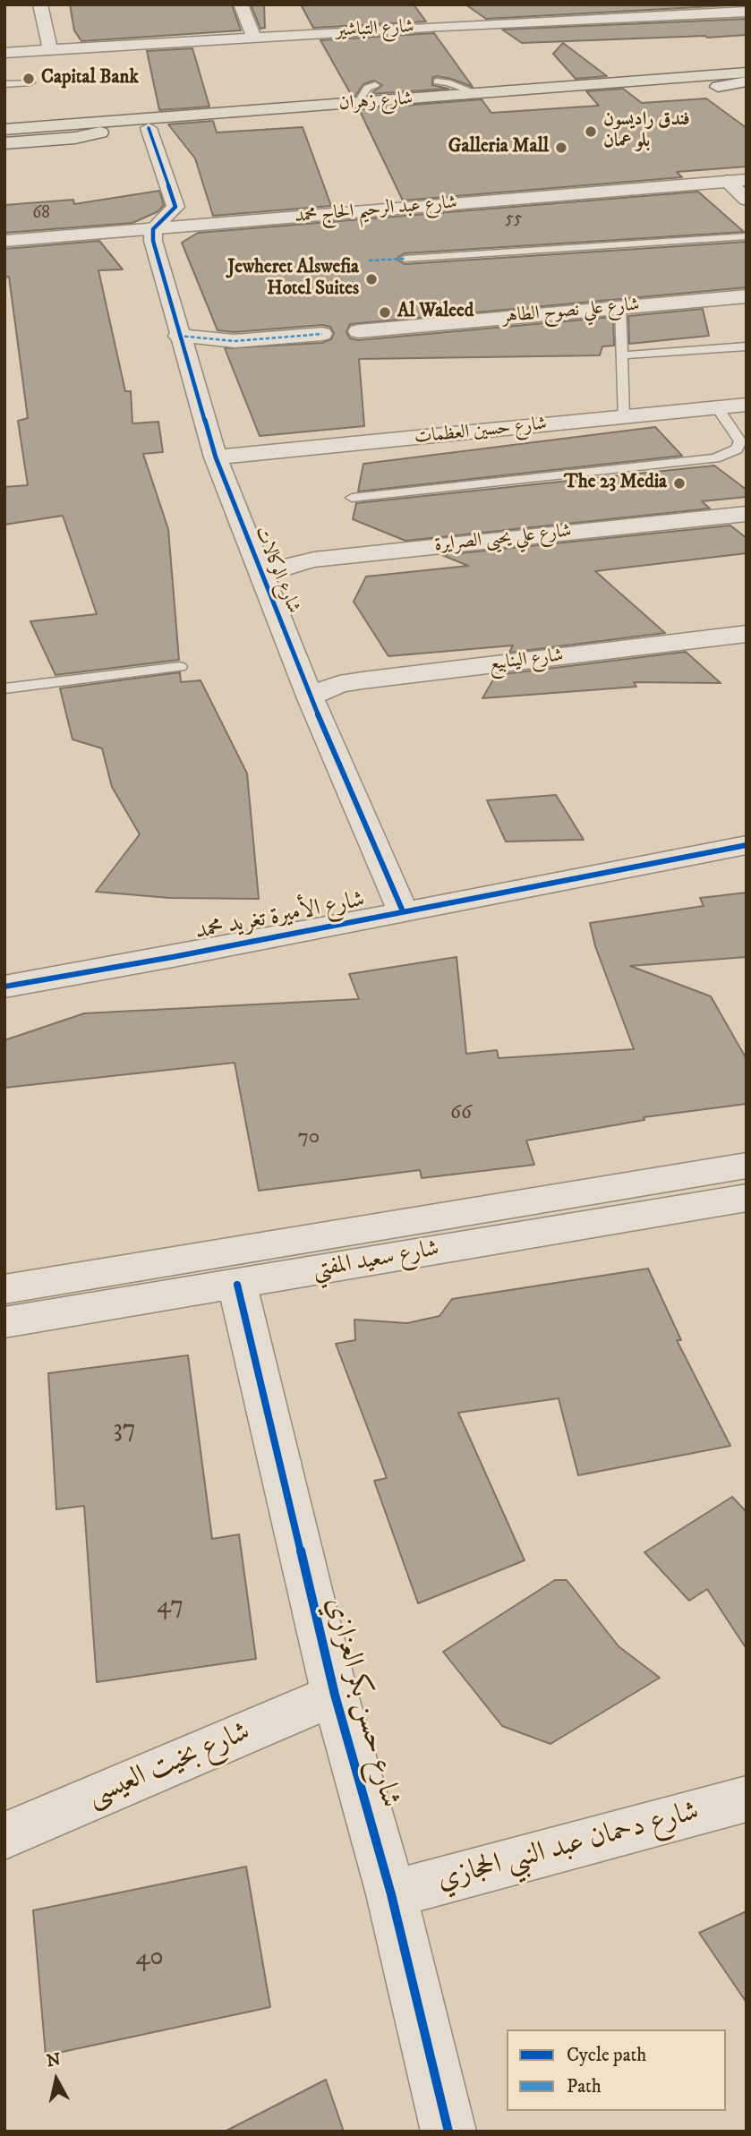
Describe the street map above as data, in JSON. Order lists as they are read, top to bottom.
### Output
{
  "streets": {
    "main road": ["شارع زهران"],
    "street": [
      "شارع التباشير",
      "شارع عبد الرحيم الحاج محمد",
      "شارع علي نصوح الطاهر",
      "شارع حسين العظمات",
      "شارع علي يحيى الصرايرة",
      "شارع الوكالات",
      "شارع الينابيع",
      "شارع الأميرة تغريد محمد",
      "شارع سعيد المفتي",
      "شارع حسن بكر العزازي",
      "شارع بخيت العيسى",
      "شارع دحمان عبد النبي الحجازي"
    ]
  },
  "crossings": [
    ["شارع عبد الرحيم الحاج محمد", "شارع الوكالات"],
    ["شارع علي نصوح الطاهر", "شارع الوكالات"],
    ["شارع حسين العظمات", "شارع الوكالات"],
    ["شارع علي يحيى الصرايرة", "شارع الوكالات"],
    ["شارع الوكالات", "شارع الينابيع"],
    ["شارع الوكالات", "شارع الأميرة تغريد محمد"],
    ["شارع سعيد المفتي", "شارع حسن بكر العزازي"],
    ["شارع حسن بكر العزازي", "شارع بخيت العيسى"],
    ["شارع حسن بكر العزازي", "شارع دحمان عبد النبي الحجازي"]
  ],
  "places": [
    "Capital Bank",
    "فندق راديسون بلو عمان",
    "Galleria Mall",
    "Jewheret Alswefia Hotel Suites",
    "Al Waleed",
    "The 23 Media"
  ],
  "house_numbers": [
    "68",
    "55",
    "66",
    "70",
    "37",
    "47",
    "40"
  ],
  "legend": ["Cycle path", "Path"],
  "north": "top"
}
